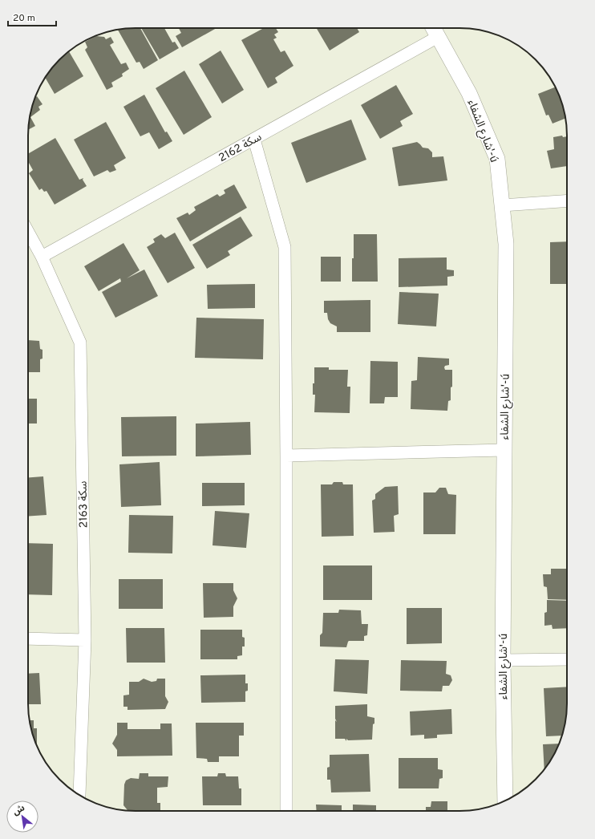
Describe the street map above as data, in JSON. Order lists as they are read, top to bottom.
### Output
{
  "streets": {
    "street": ["شارع الشفاء'-ú", "سكة 2162", "سكة 2163"]
  },
  "crossings": [
    ["شارع الشفاء'-ú", "سكة 2162"],
    ["سكة 2162", "سكة 2163"]
  ],
  "scale_bar": "20 m",
  "north": "top left"
}
